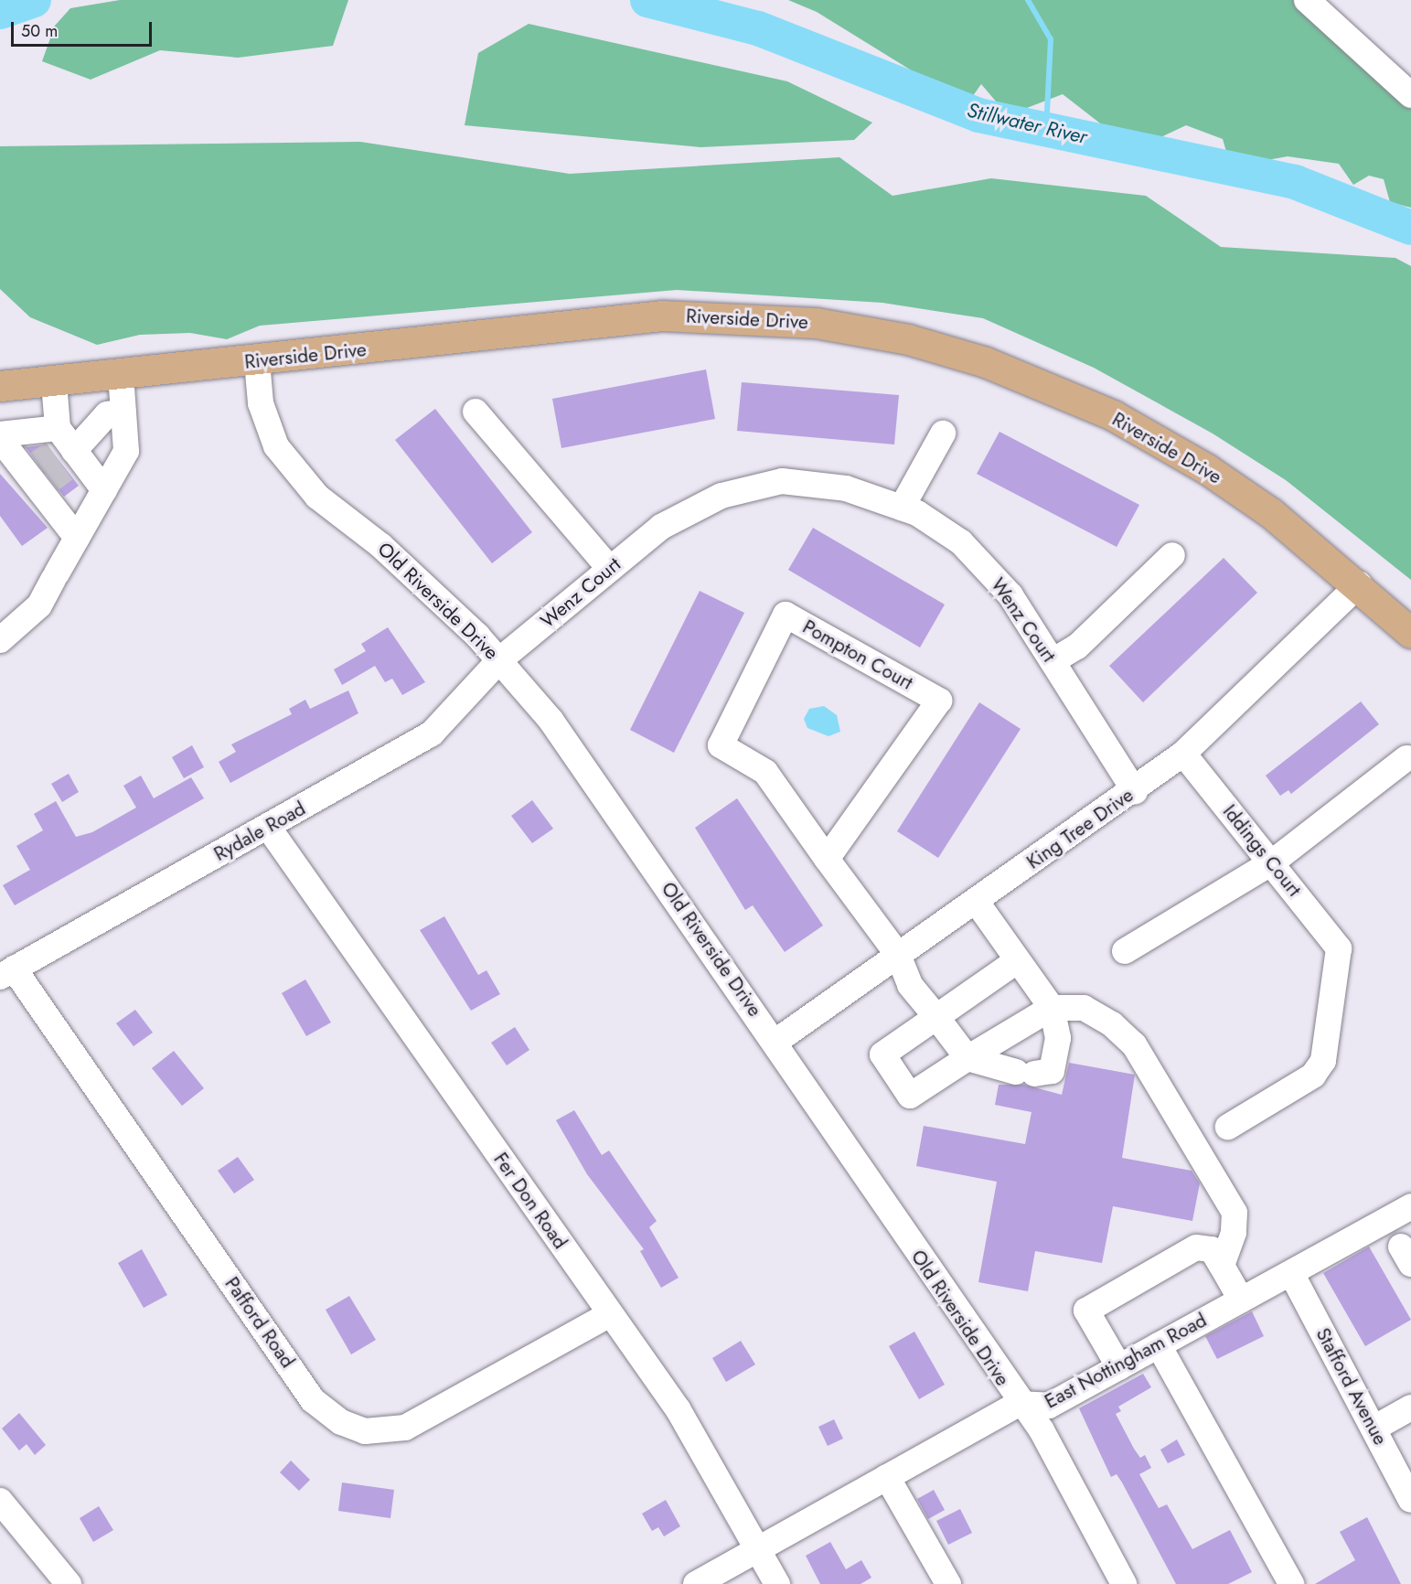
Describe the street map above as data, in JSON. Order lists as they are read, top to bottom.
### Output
{
  "streets": {
    "main road": ["Riverside Drive"],
    "street": [
      "Wenz Court",
      "Old Riverside Drive",
      "Pompton Court",
      "King Tree Drive",
      "Rydale Road",
      "Iddings Court",
      "Fer Don Road",
      "Pafford Road",
      "East Nottingham Road",
      "Stafford Avenue"
    ]
  },
  "crossings": [
    ["Riverside Drive", "Old Riverside Drive"],
    ["Riverside Drive", "King Tree Drive"],
    ["Wenz Court", "Old Riverside Drive"],
    ["Wenz Court", "King Tree Drive"],
    ["Wenz Court", "Rydale Road"],
    ["Old Riverside Drive", "King Tree Drive"],
    ["Old Riverside Drive", "Rydale Road"],
    ["Old Riverside Drive", "East Nottingham Road"],
    ["Pompton Court", "King Tree Drive"],
    ["King Tree Drive", "Iddings Court"],
    ["Rydale Road", "Fer Don Road"],
    ["Rydale Road", "Pafford Road"],
    ["Fer Don Road", "Pafford Road"],
    ["Fer Don Road", "East Nottingham Road"],
    ["East Nottingham Road", "Stafford Avenue"]
  ],
  "water": ["Stillwater River"],
  "scale_bar": "50 m"
}
